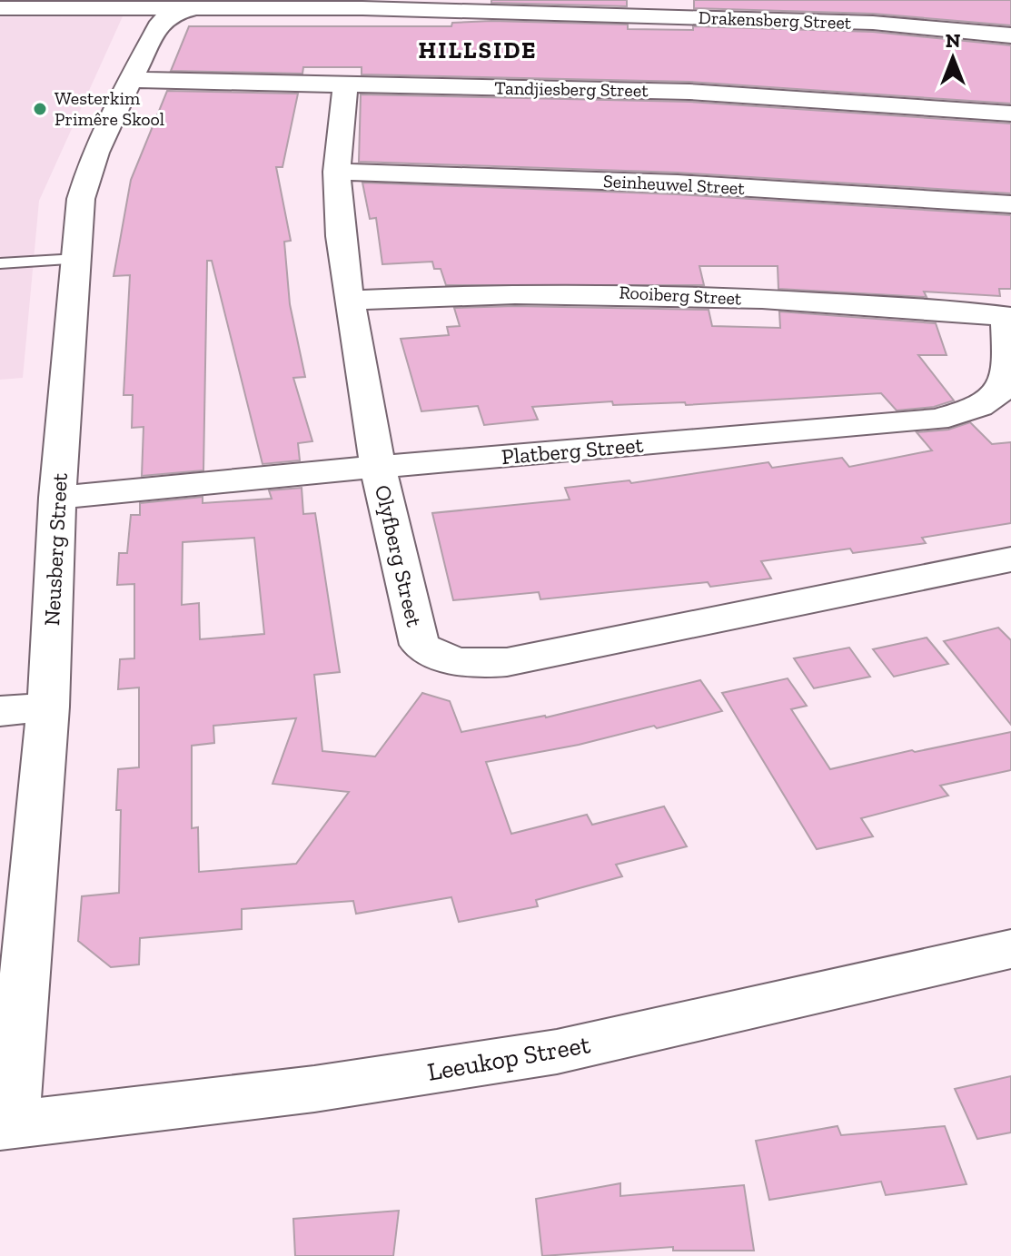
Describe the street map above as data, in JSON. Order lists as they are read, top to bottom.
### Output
{
  "streets": {
    "street": [
      "Drakensberg Street",
      "Tandjiesberg Street",
      "Seinheuwel Street",
      "Rooiberg Street",
      "Platberg Street",
      "Neusberg Street",
      "Olyfberg Street",
      "Leeukop Street"
    ]
  },
  "crossings": [
    ["Drakensberg Street", "Neusberg Street"],
    ["Tandjiesberg Street", "Neusberg Street"],
    ["Tandjiesberg Street", "Olyfberg Street"],
    ["Seinheuwel Street", "Olyfberg Street"],
    ["Rooiberg Street", "Platberg Street"],
    ["Rooiberg Street", "Olyfberg Street"],
    ["Platberg Street", "Neusberg Street"],
    ["Platberg Street", "Olyfberg Street"],
    ["Neusberg Street", "Leeukop Street"]
  ],
  "districts": ["HILLSIDE"],
  "places": ["Westerkim Primêre Skool"],
  "north": "top"
}
